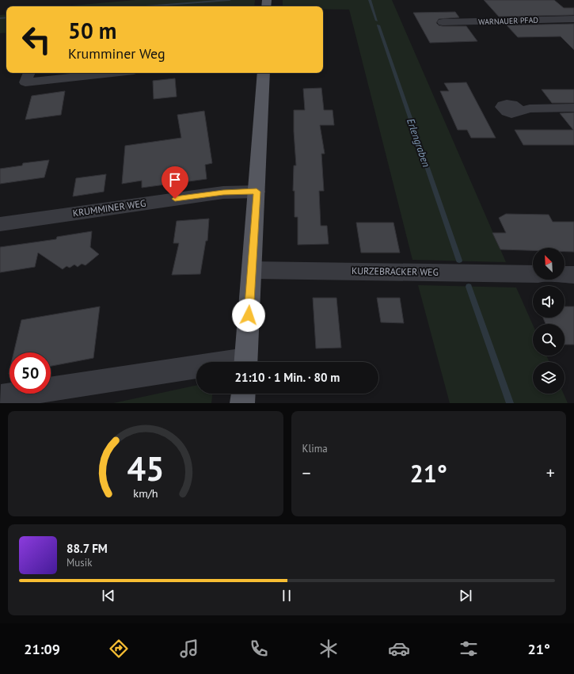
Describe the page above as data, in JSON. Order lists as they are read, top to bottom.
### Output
{
  "streets": {
    "street": ["WARNAUER PFAD", "KRUMMINER WEG", "KURZEBRACKER WEG"]
  },
  "water": ["Erlengraben"],
  "north": "top left",
  "page": {
    "turn": ["50 m", "Krumminer Weg"],
    "limit": "50",
    "trip": "21:10 · 1 Min. · 80 m",
    "tile": "Klima",
    "heat": ["−", "21°", "+"],
    "song": ["88.7 FM", "Musik"],
    "tabs": ["21:09", "21°"],
    "gauge": ["45", "km/h"]
  }
}
